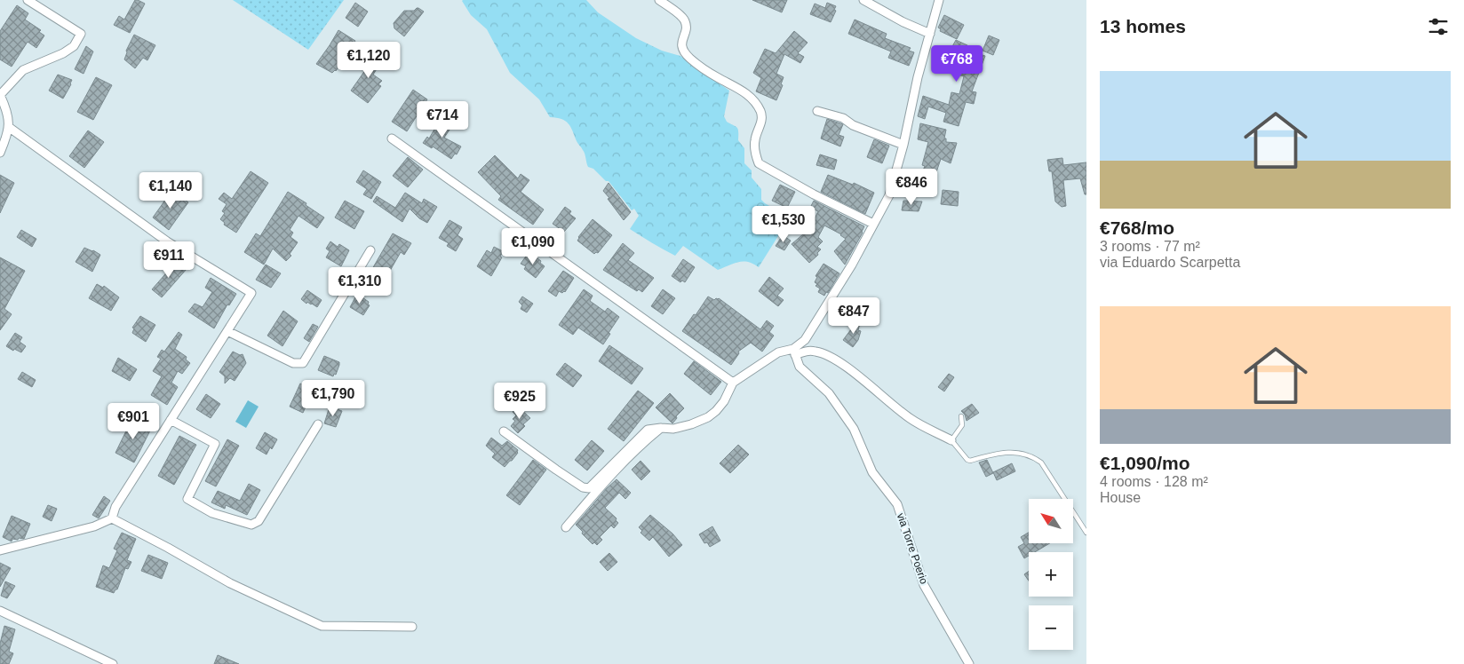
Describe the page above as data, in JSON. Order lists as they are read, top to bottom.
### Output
{
  "streets": {
    "street": ["via Torre Poerio"]
  },
  "north": "top left",
  "page": {
    "heading": "13 homes",
    "price": [
      "€1,120",
      "€768",
      "€714",
      "€846",
      "€1,140",
      "€1,530",
      "€1,090",
      "€911",
      "€1,310",
      "€847",
      "€1,790",
      "€925",
      "€901"
    ],
    "list": [
      {
        "name": "€768/mo",
        "note": "3 rooms · 77 m² · via Eduardo Scarpetta"
      },
      {
        "name": "€1,090/mo",
        "note": "4 rooms · 128 m² · House"
      }
    ],
    "map_buttons": ["+", "−"]
  }
}
